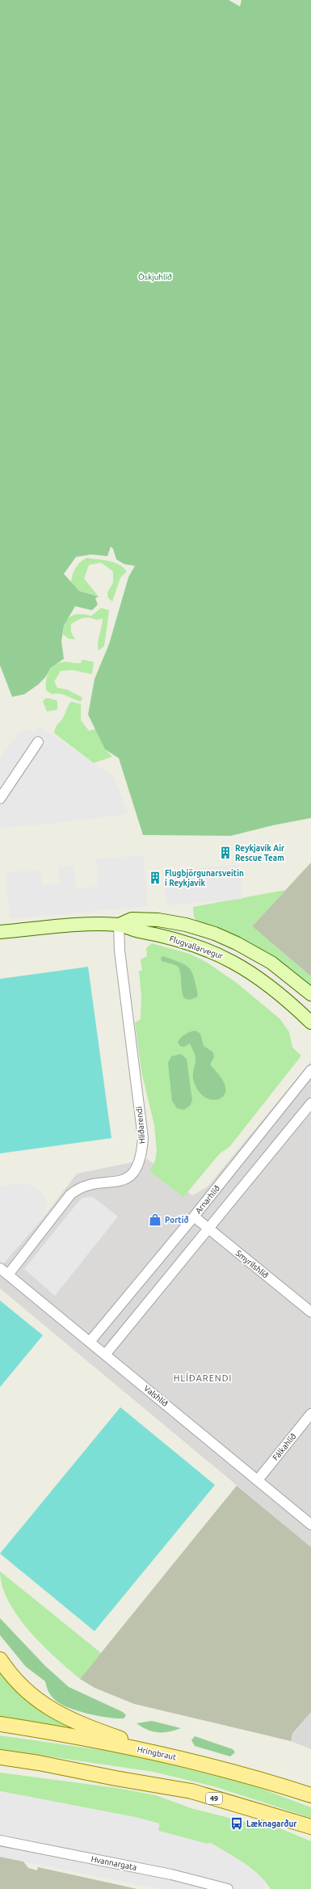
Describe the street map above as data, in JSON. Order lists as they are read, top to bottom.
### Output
{
  "streets": {
    "main road": ["Hringbraut", "49"],
    "street": [
      "Flugvallarvegur",
      "Hlíðarendi",
      "Arnarhlíð",
      "Smyrilshlíð",
      "Valshlíð",
      "Fálkahlíð",
      "Hvannargata"
    ]
  },
  "crossings": [
    ["Flugvallarvegur", "Hlíðarendi"],
    ["Hlíðarendi", "Valshlíð"],
    ["Arnarhlíð", "Smyrilshlíð"],
    ["Arnarhlíð", "Valshlíð"],
    ["Valshlíð", "Fálkahlíð"]
  ],
  "districts": ["HLÍÐARENDI"],
  "parks": ["Öskjuhlíð"],
  "places": {
    "building": ["Reykjavík Air Rescue Team", "Flugbjörgunarsveitin í Reykjavík"],
    "shop": ["Portið"],
    "bus stop": ["Læknagarður"]
  }
}
